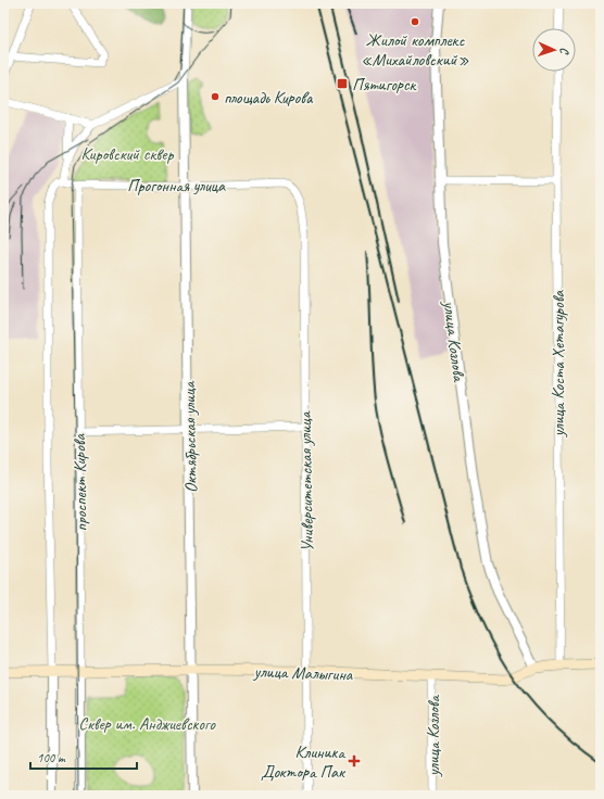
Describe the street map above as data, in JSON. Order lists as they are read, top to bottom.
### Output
{
  "streets": {
    "main road": ["улица Малыгина"],
    "street": [
      "Прогонная улица",
      "улица Козлова",
      "улица Коста Хетагурова",
      "Октябрьская улица",
      "Университетская улица",
      "проспект Кирова"
    ]
  },
  "crossings": [
    ["Прогонная улица", "Октябрьская улица"],
    ["Прогонная улица", "Университетская улица"],
    ["Прогонная улица", "проспект Кирова"],
    ["улица Козлова", "улица Малыгина"],
    ["улица Коста Хетагурова", "улица Малыгина"],
    ["Октябрьская улица", "улица Малыгина"],
    ["Университетская улица", "улица Малыгина"],
    ["проспект Кирова", "улица Малыгина"]
  ],
  "parks": ["Кировский сквер", "Сквер им. Анджиевского"],
  "places": {
    "other": ["Жилой комплекс «Михайловский»", "площадь Кирова"],
    "transit": ["Пятигорск"],
    "health": ["Клиника Доктора Пак"]
  },
  "scale_bar": "100 m",
  "north": "right"
}
